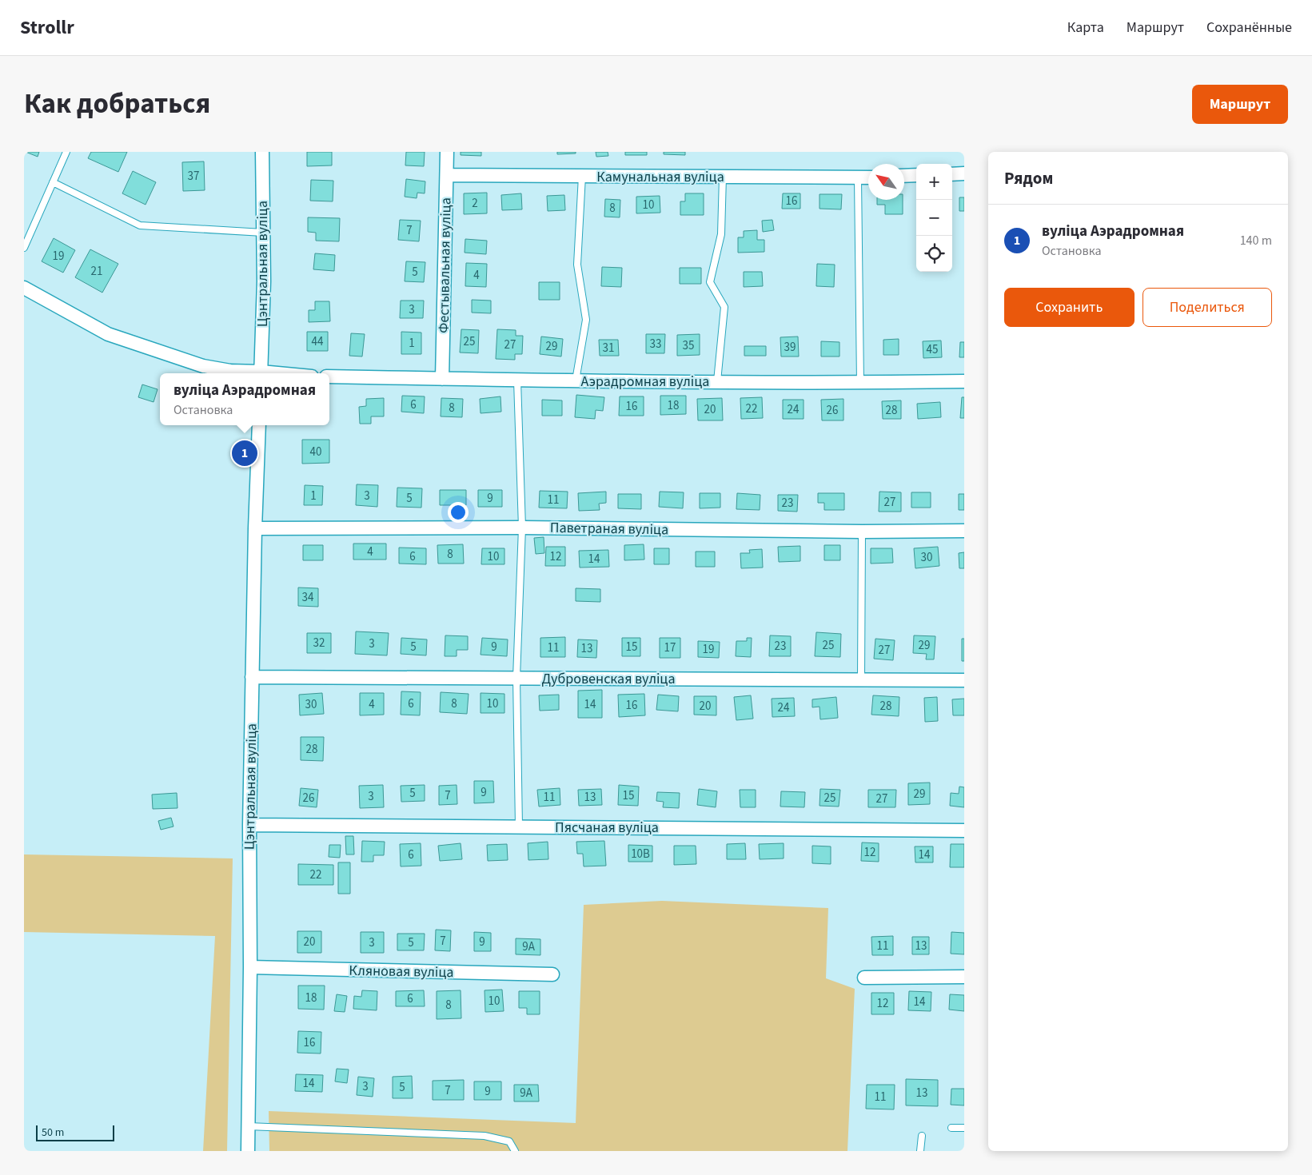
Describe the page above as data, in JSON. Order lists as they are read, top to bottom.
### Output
{
  "streets": {
    "street": [
      "Камунальная вуліца",
      "Цэнтральная вуліца",
      "Фестывальная вуліца",
      "Аэрадромная вуліца",
      "Паветраная вуліца",
      "Дубровенская вуліца",
      "Пясчаная вуліца",
      "Кляновая вуліца"
    ]
  },
  "crossings": [
    ["Камунальная вуліца", "Фестывальная вуліца"],
    ["Цэнтральная вуліца", "Паветраная вуліца"],
    ["Цэнтральная вуліца", "Дубровенская вуліца"],
    ["Цэнтральная вуліца", "Пясчаная вуліца"],
    ["Цэнтральная вуліца", "Кляновая вуліца"],
    ["Фестывальная вуліца", "Аэрадромная вуліца"]
  ],
  "house_numbers": [
    "37",
    "16",
    "2",
    "10",
    "8",
    "7",
    "19",
    "21",
    "5",
    "4",
    "3",
    "44",
    "25",
    "1",
    "33",
    "27",
    "35",
    "29",
    "39",
    "31",
    "45",
    "6",
    "18",
    "16",
    "8",
    "22",
    "20",
    "24",
    "26",
    "28",
    "40",
    "1",
    "3",
    "5",
    "9",
    "11",
    "27",
    "23",
    "4",
    "8",
    "6",
    "10",
    "12",
    "30",
    "14",
    "34",
    "32",
    "3",
    "25",
    "29",
    "23",
    "5",
    "9",
    "15",
    "11",
    "17",
    "13",
    "19",
    "27",
    "6",
    "8",
    "10",
    "30",
    "4",
    "14",
    "16",
    "20",
    "28",
    "24",
    "28",
    "9",
    "5",
    "29",
    "7",
    "15",
    "3",
    "11",
    "13",
    "26",
    "25",
    "27",
    "12",
    "10В",
    "6",
    "14",
    "22",
    "7",
    "20",
    "9",
    "3",
    "5",
    "11",
    "13",
    "9А",
    "18",
    "6",
    "10",
    "14",
    "12",
    "8",
    "16",
    "14",
    "3",
    "5",
    "7",
    "9",
    "9А",
    "13",
    "11"
  ],
  "scale_bar": "50 m",
  "north": "top left",
  "page": {
    "header": "Strollr",
    "nav": ["Карта", "Маршрут", "Сохранённые"],
    "title": "Как добраться",
    "buttons": [
      "Маршрут",
      ["Сохранить", "Поделиться"]
    ],
    "heading": "Рядом",
    "map_buttons": ["+", "−"],
    "list": [
      {
        "mark": "1",
        "name": "вуліца Аэрадромная",
        "note": "Остановка",
        "value": "140 m"
      }
    ],
    "popup": ["вуліца Аэрадромная", "Остановка"],
    "pins": "1",
    "scale": "50 m"
  }
}
